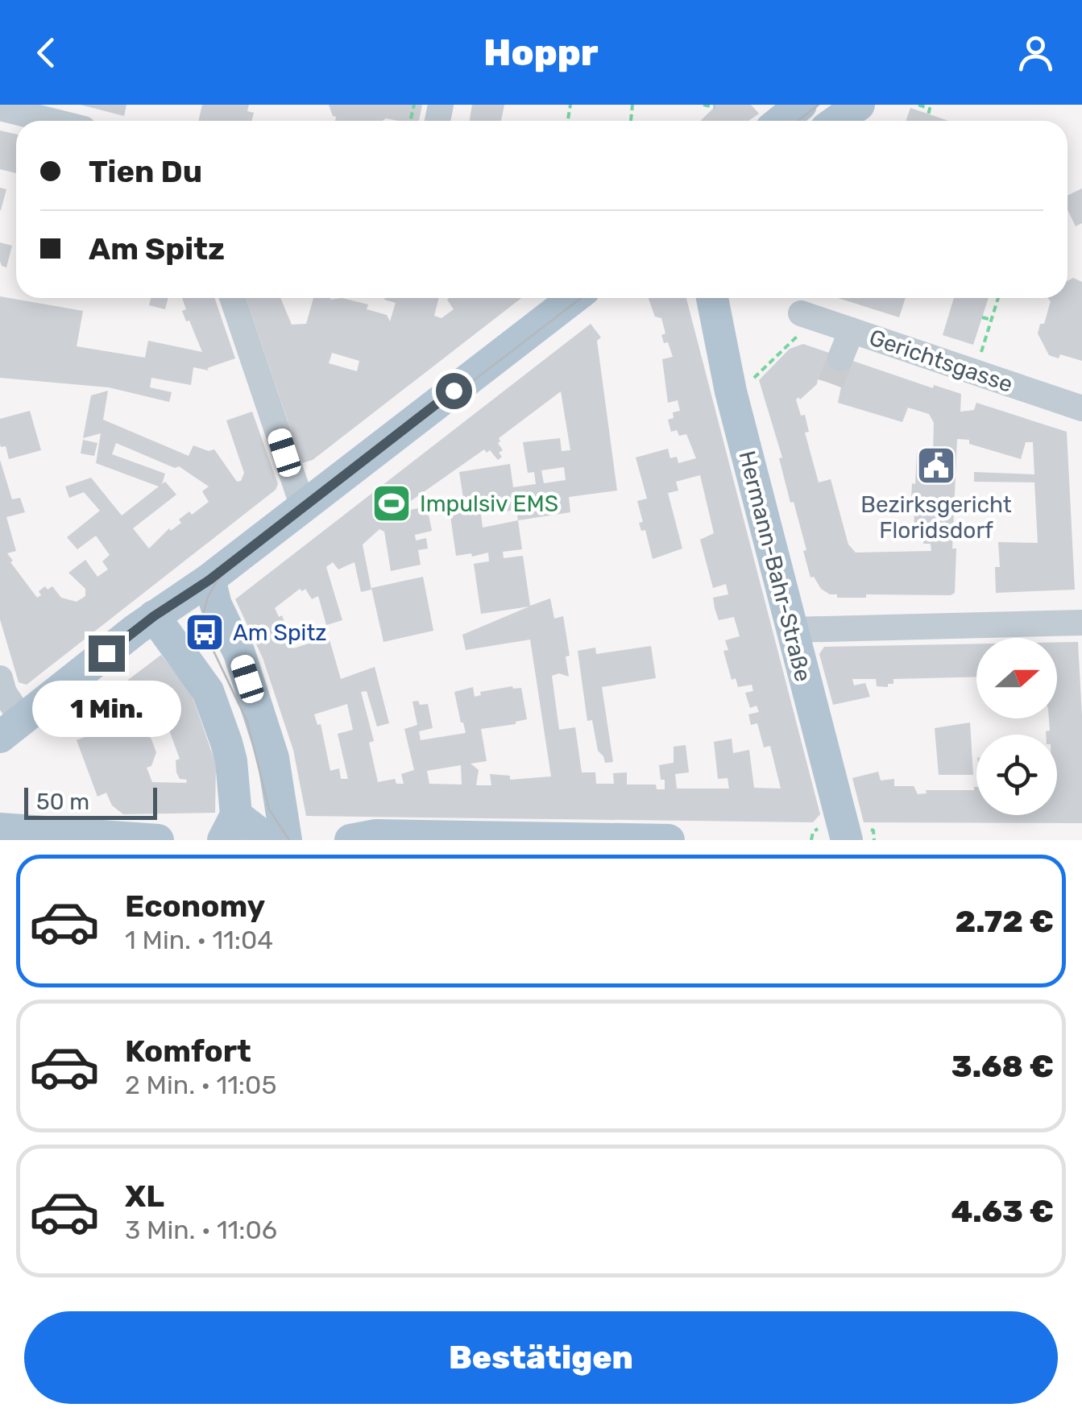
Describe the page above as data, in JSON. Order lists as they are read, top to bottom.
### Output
{
  "streets": {
    "main road": ["Hermann-Bahr-Straße"],
    "street": ["Gerichtsgasse"]
  },
  "places": {
    "public building": ["Bezirksgericht Floridsdorf"],
    "sports": ["Impulsiv EMS"],
    "bus stop": ["Am Spitz"]
  },
  "scale_bar": "50 m",
  "north": "right",
  "page": {
    "header": "Hoppr",
    "banner": ["Tien Du", "Am Spitz"],
    "bubble": "1 Min.",
    "scale": "50 m",
    "list": [
      {
        "name": "Economy",
        "note": "1 Min. · 11:04",
        "value": "2.72 €"
      },
      {
        "name": "Komfort",
        "note": "2 Min. · 11:05",
        "value": "3.68 €"
      },
      {
        "name": "XL",
        "note": "3 Min. · 11:06",
        "value": "4.63 €"
      }
    ],
    "buttons": "Bestätigen"
  }
}
